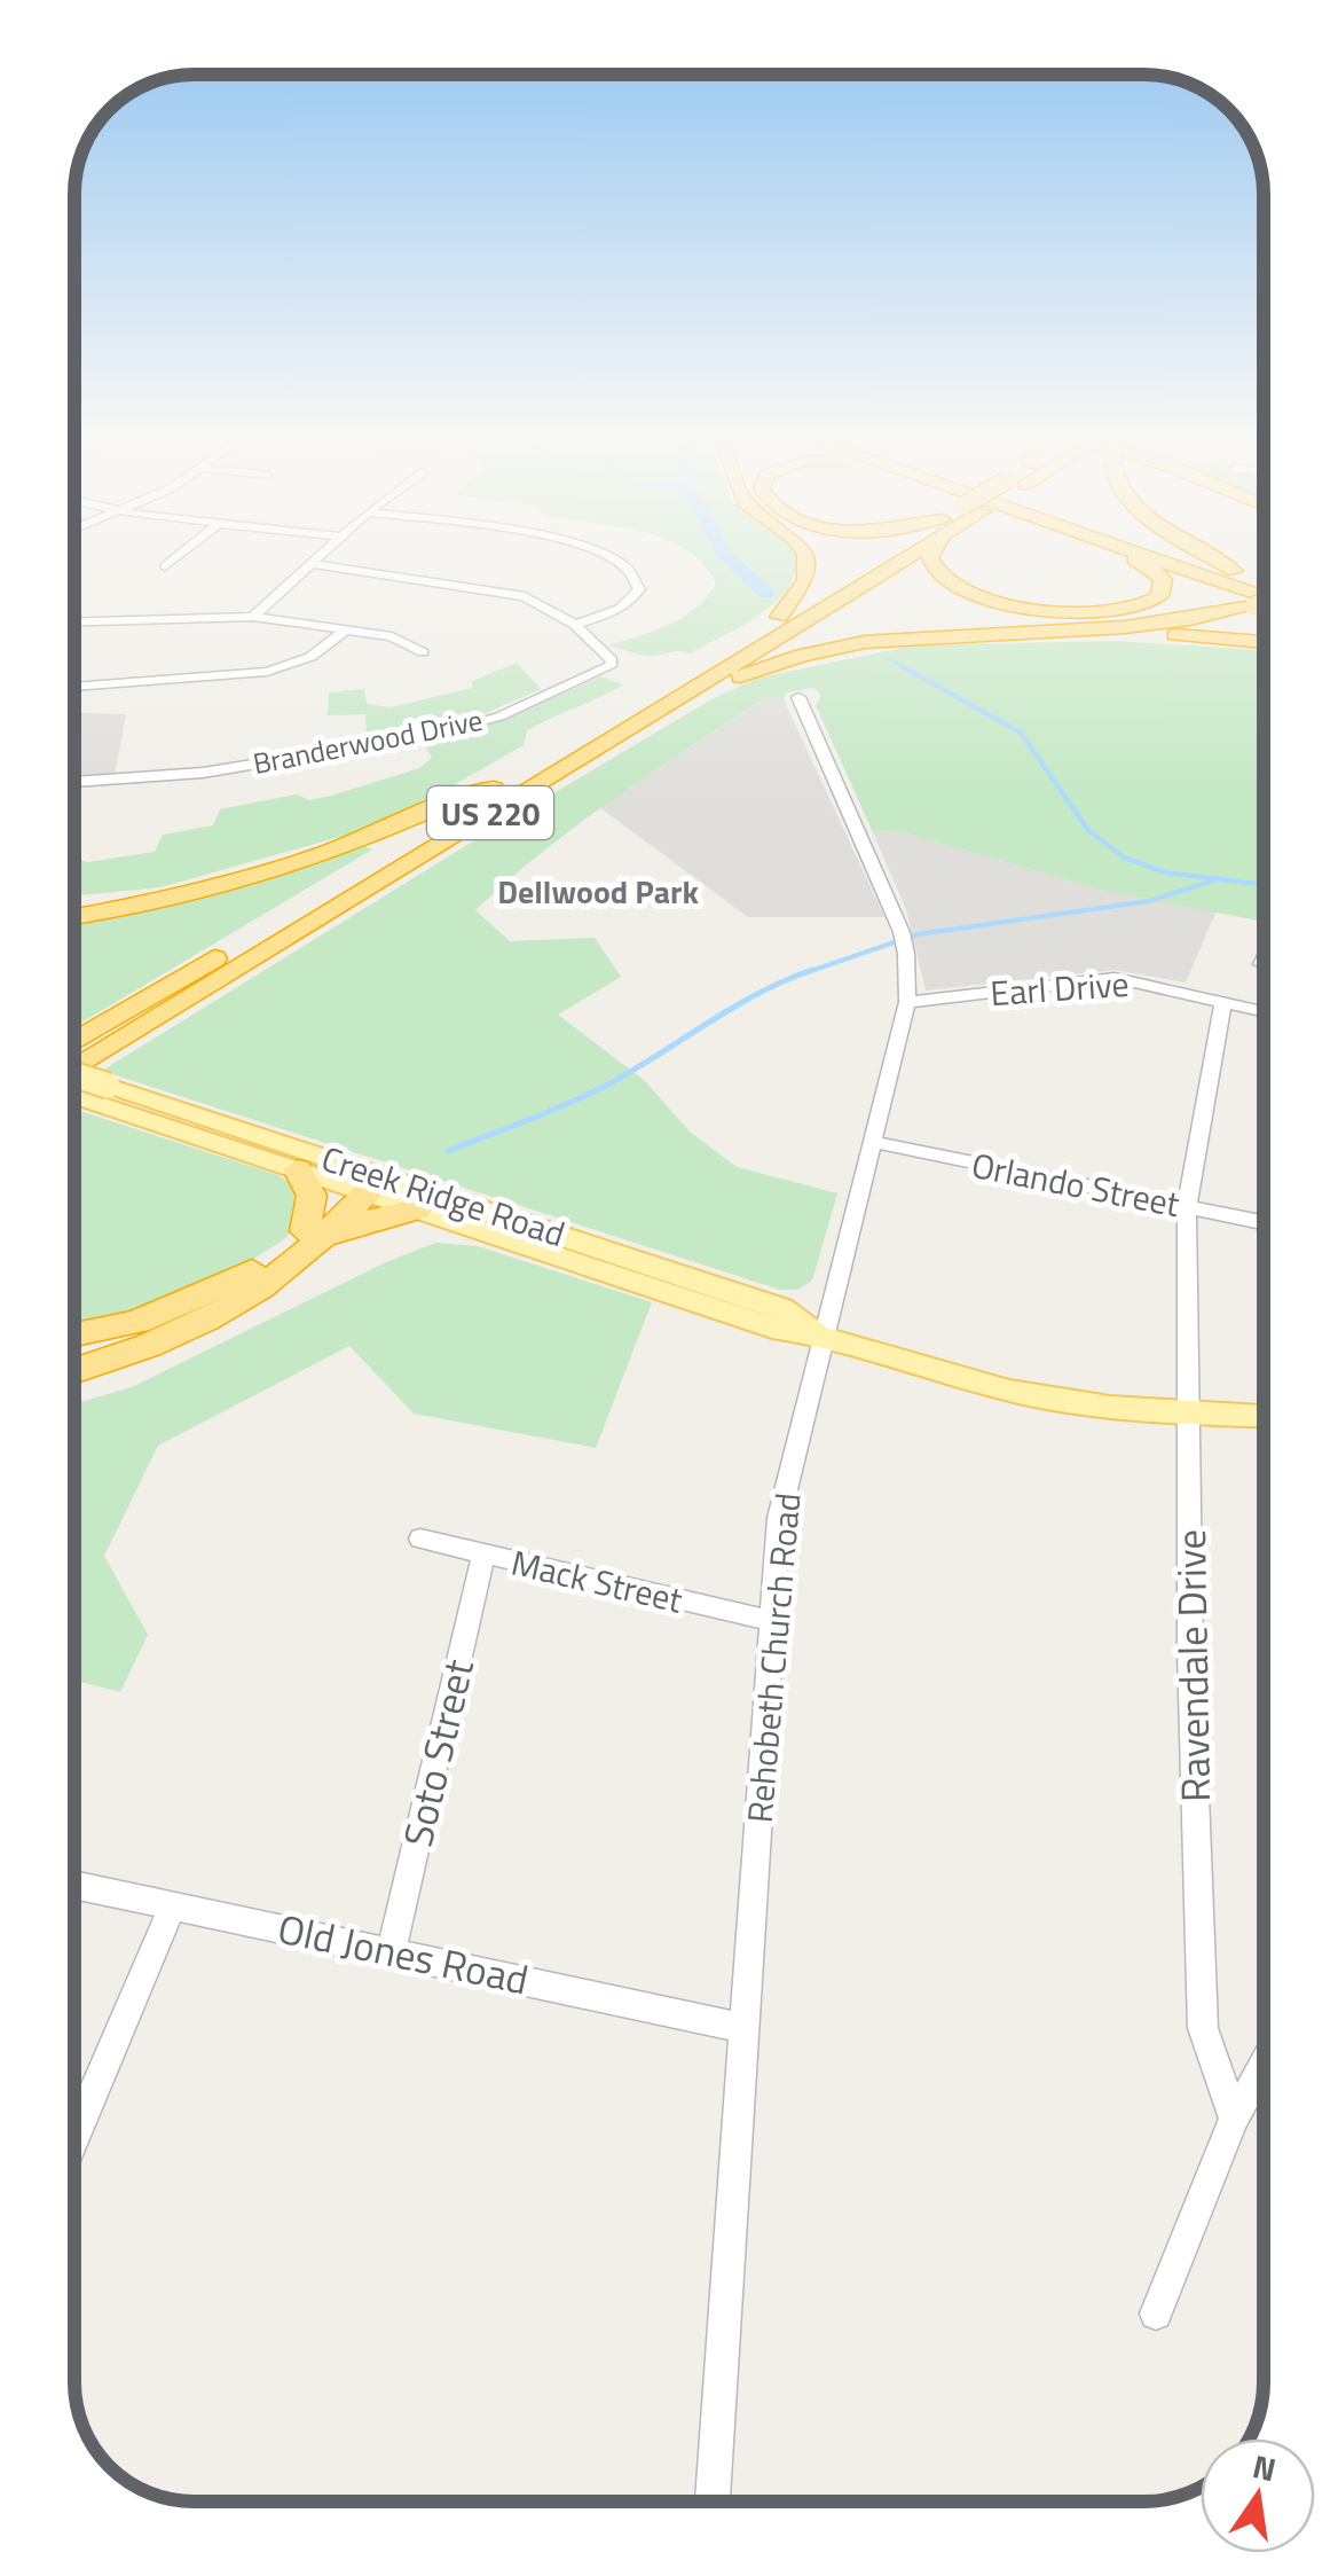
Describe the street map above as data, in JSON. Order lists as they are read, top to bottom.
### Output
{
  "streets": {
    "highway": ["US 220"],
    "main road": ["Creek Ridge Road"],
    "street": [
      "Branderwood Drive",
      "Earl Drive",
      "Orlando Street",
      "Mack Street",
      "Rehobeth Church Road",
      "Ravendale Drive",
      "Soto Street",
      "Old Jones Road"
    ]
  },
  "crossings": [
    ["Earl Drive", "Rehobeth Church Road"],
    ["Earl Drive", "Ravendale Drive"],
    ["Orlando Street", "Rehobeth Church Road"],
    ["Orlando Street", "Ravendale Drive"],
    ["Creek Ridge Road", "Rehobeth Church Road"],
    ["Creek Ridge Road", "Ravendale Drive"],
    ["Mack Street", "Rehobeth Church Road"],
    ["Mack Street", "Soto Street"],
    ["Rehobeth Church Road", "Old Jones Road"],
    ["Soto Street", "Old Jones Road"]
  ],
  "districts": ["Dellwood Park"],
  "north": "top"
}
